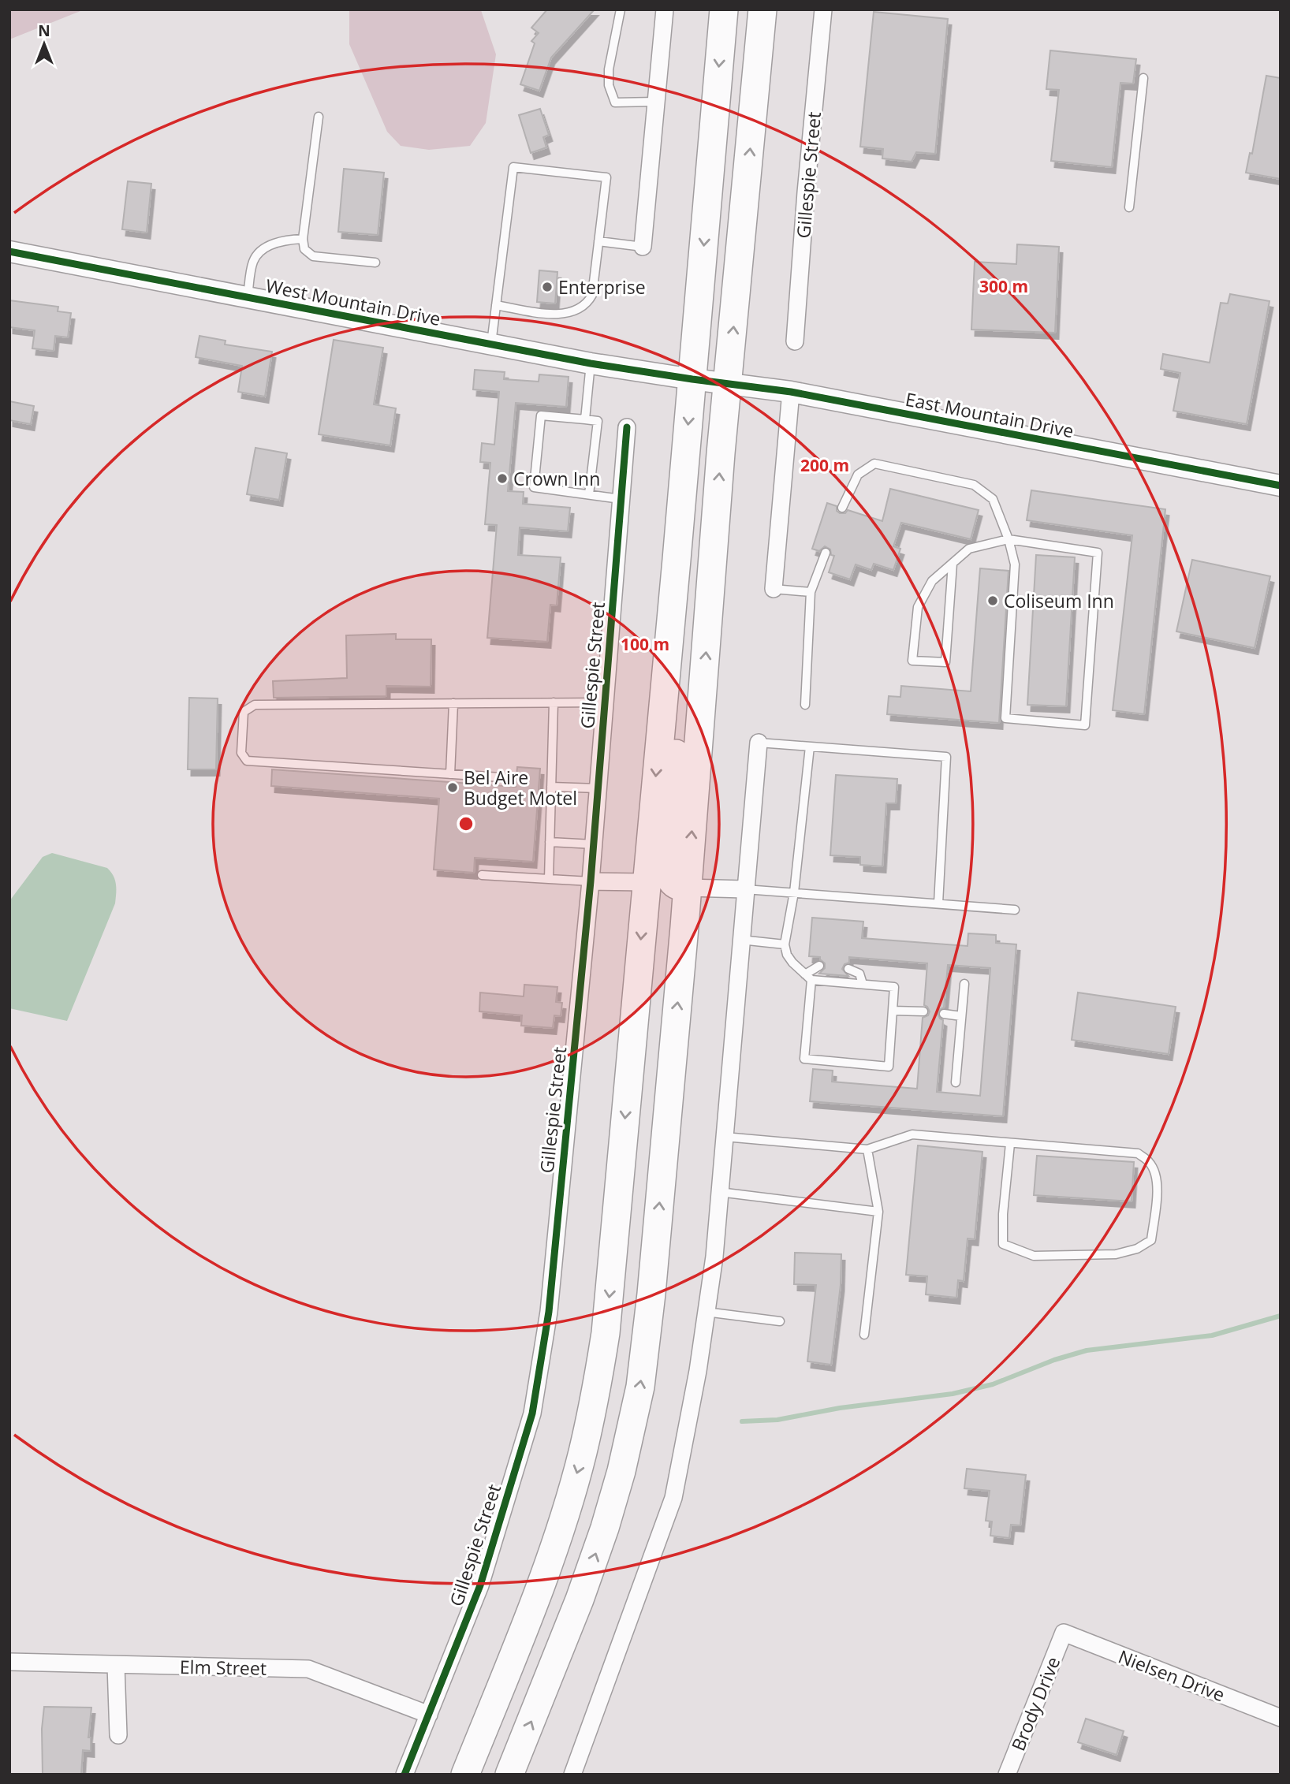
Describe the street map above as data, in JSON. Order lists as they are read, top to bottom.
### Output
{
  "streets": {
    "street": [
      "Gillespie Street",
      "West Mountain Drive",
      "East Mountain Drive",
      "Elm Street",
      "Nielsen Drive",
      "Brody Drive"
    ]
  },
  "crossings": [
    ["Gillespie Street", "Elm Street"],
    ["West Mountain Drive", "East Mountain Drive"],
    ["Nielsen Drive", "Brody Drive"]
  ],
  "places": [
    "Enterprise",
    "Crown Inn",
    "Coliseum Inn",
    "Bel Aire Budget Motel"
  ],
  "north": "top",
  "rings": ["300 m", "200 m", "100 m"]
}
